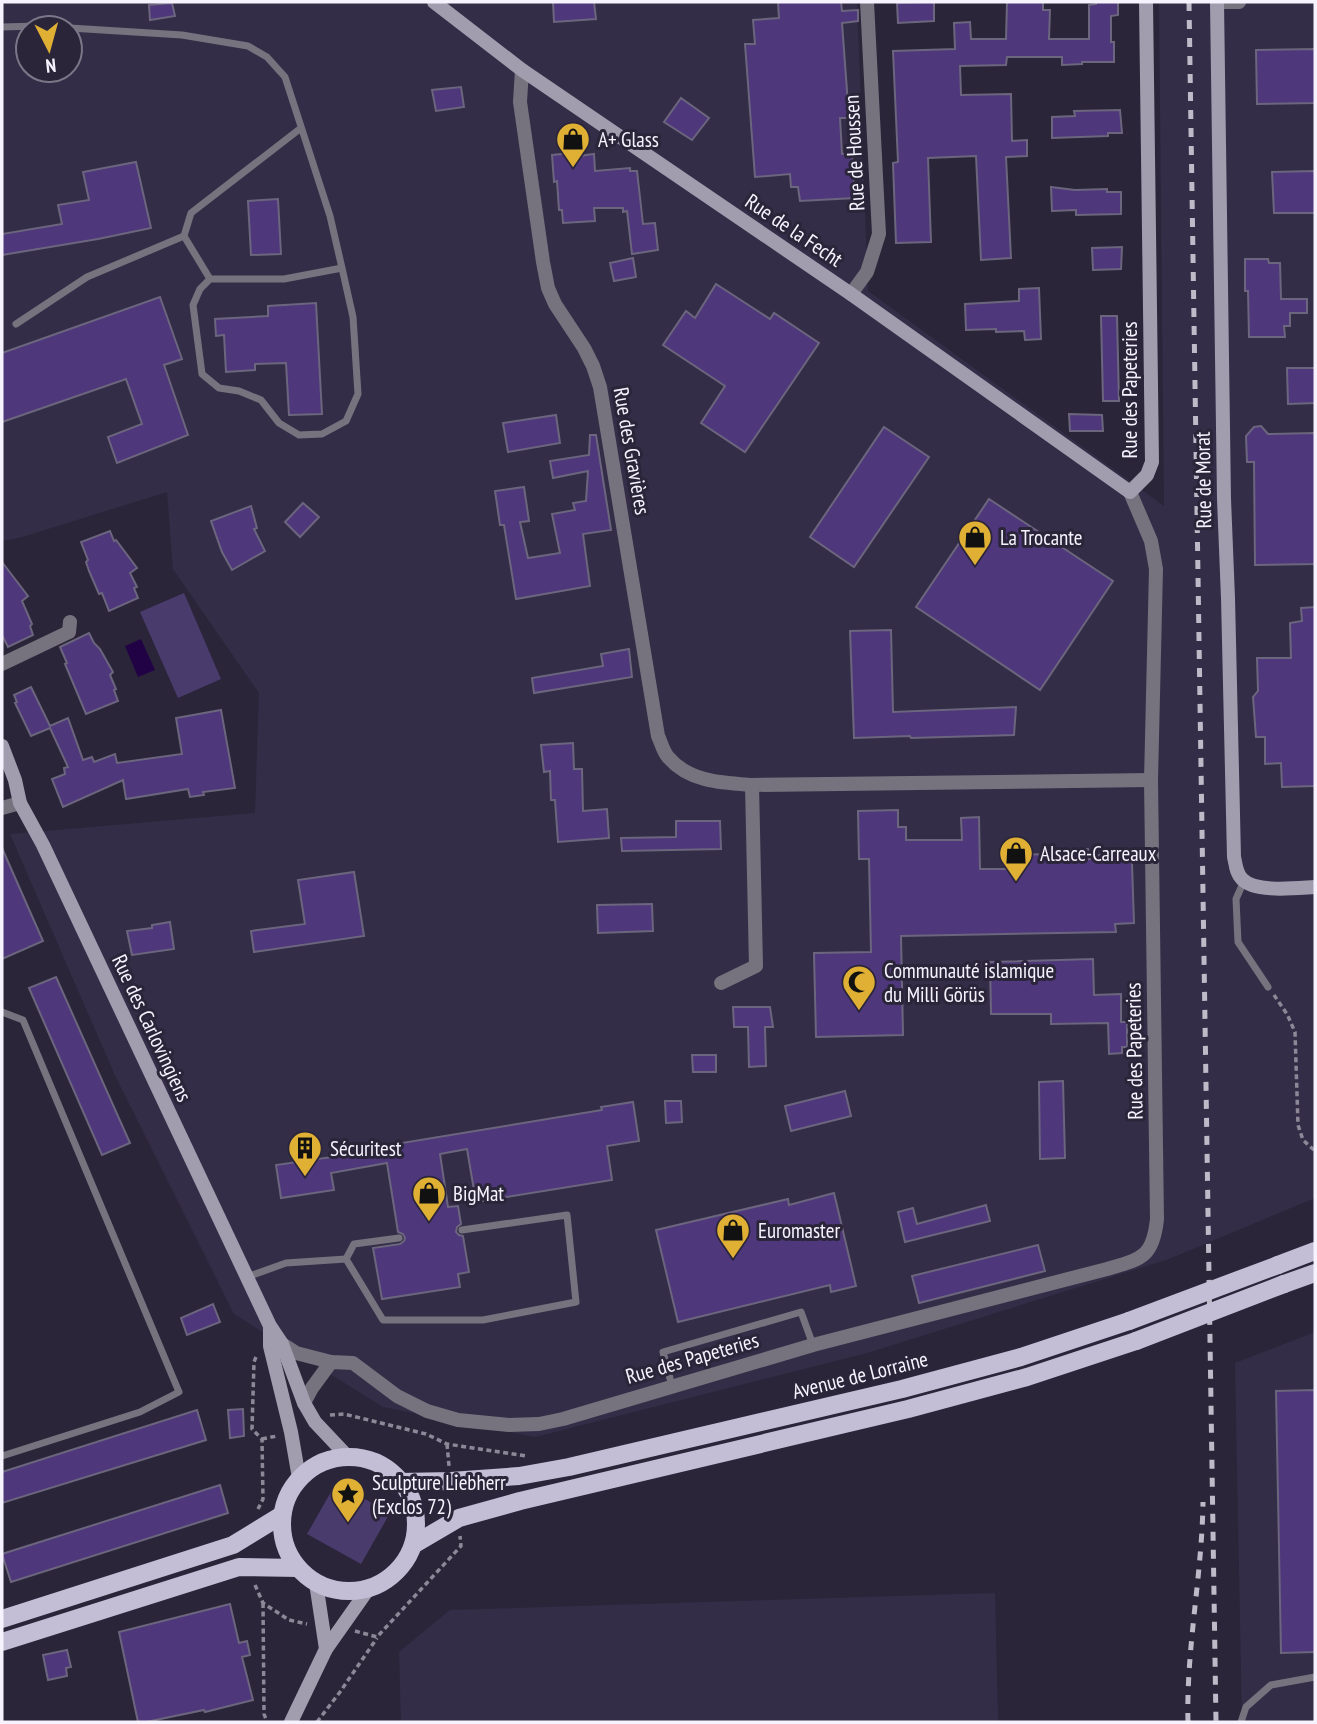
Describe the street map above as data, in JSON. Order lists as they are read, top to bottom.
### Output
{
  "streets": {
    "main road": ["Avenue de Lorraine"],
    "street": [
      "Rue de Houssen",
      "Rue de la Fecht",
      "Rue des Papeteries",
      "Rue des Gravières",
      "Rue de Morat",
      "Rue des Carlovingiens"
    ]
  },
  "crossings": [
    ["Rue de Houssen", "Rue de la Fecht"],
    ["Rue de la Fecht", "Rue des Papeteries"],
    ["Rue de la Fecht", "Rue des Gravières"],
    ["Rue des Papeteries", "Rue des Gravières"],
    ["Rue des Papeteries", "Rue des Carlovingiens"],
    ["Rue des Carlovingiens", "Avenue de Lorraine"]
  ],
  "places": {
    "shop": [
      "A+ Glass",
      "La Trocante",
      "Alsace-Carreaux",
      "BigMat",
      "Euromaster"
    ],
    "mosque": ["Communauté islamique du Milli Görüs"],
    "building": ["Sécuritest"],
    "place": ["Sculpture Liebherr (Exclos 72)"]
  },
  "north": "bottom"
}
